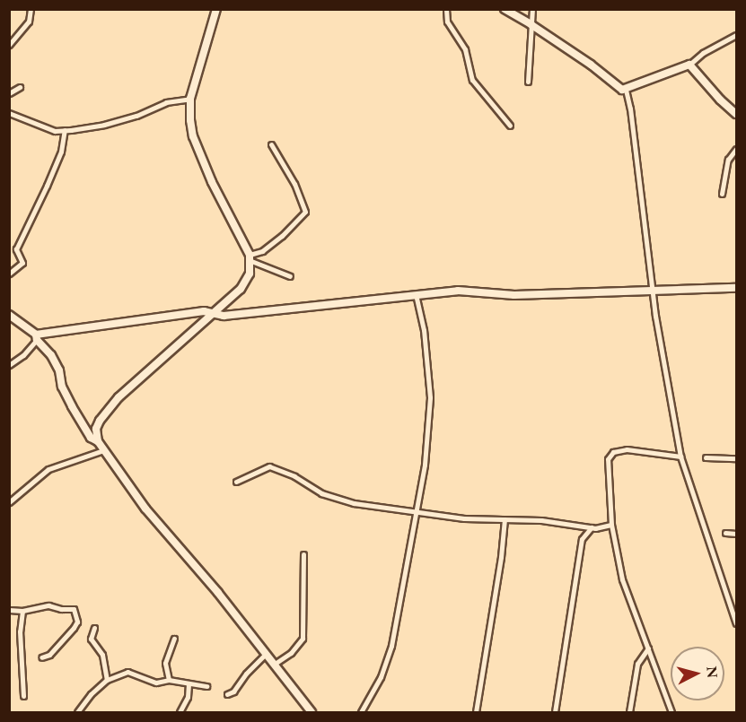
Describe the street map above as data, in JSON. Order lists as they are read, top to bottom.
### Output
{
  "north": "right"
}
